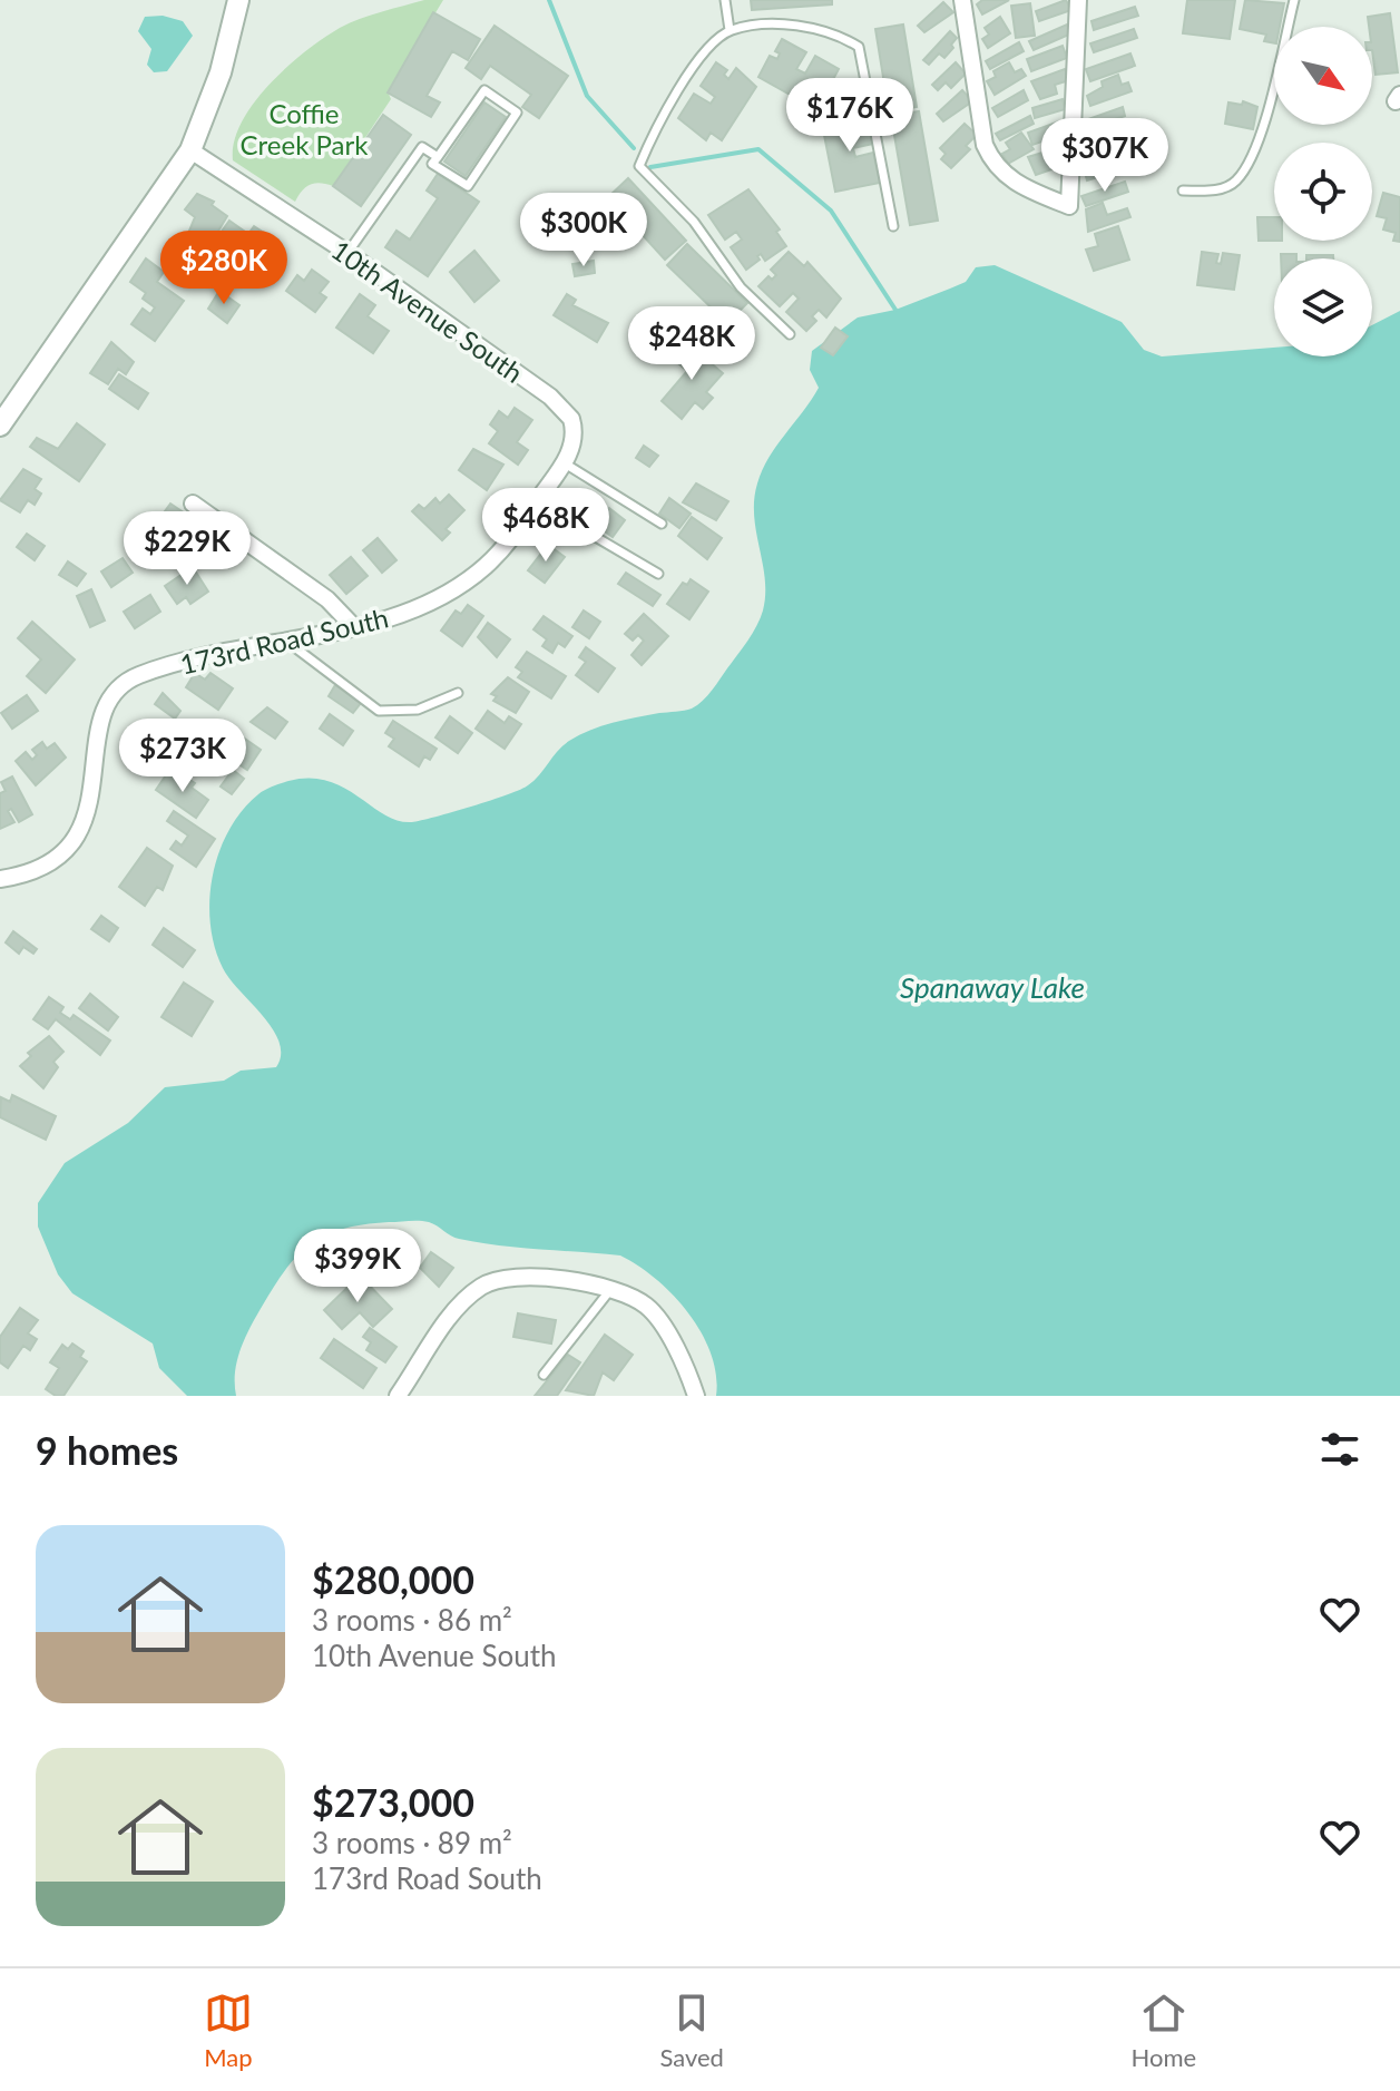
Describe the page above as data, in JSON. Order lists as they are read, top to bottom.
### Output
{
  "streets": {
    "street": ["10th Avenue South", "173rd Road South"]
  },
  "crossings": [
    ["10th Avenue South", "173rd Road South"]
  ],
  "water": ["Spanaway Lake"],
  "parks": ["Coffie Creek Park"],
  "north": "bottom right",
  "page": {
    "price": [
      "$176K",
      "$307K",
      "$300K",
      "$280K",
      "$248K",
      "$468K",
      "$229K",
      "$273K",
      "$399K"
    ],
    "heading": "9 homes",
    "list": [
      {
        "name": "$280,000",
        "note": "3 rooms · 86 m² · 10th Avenue South"
      },
      {
        "name": "$273,000",
        "note": "3 rooms · 89 m² · 173rd Road South"
      }
    ],
    "tabs": ["Map", "Saved", "Home"]
  }
}
